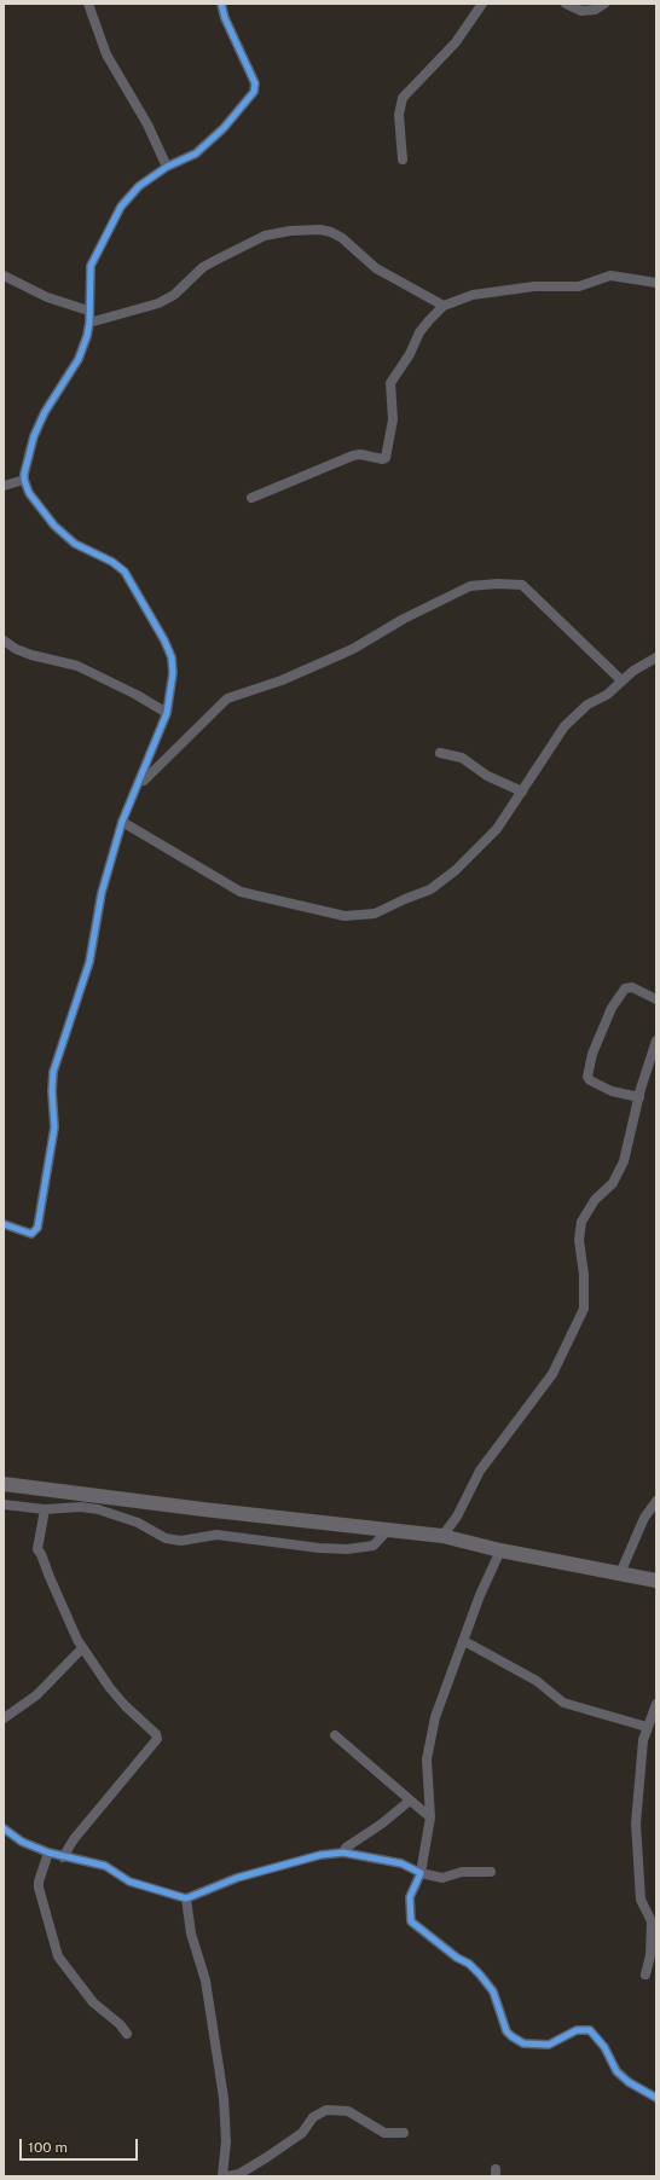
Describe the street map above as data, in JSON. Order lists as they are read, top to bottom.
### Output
{
  "scale_bar": "100 m"
}
